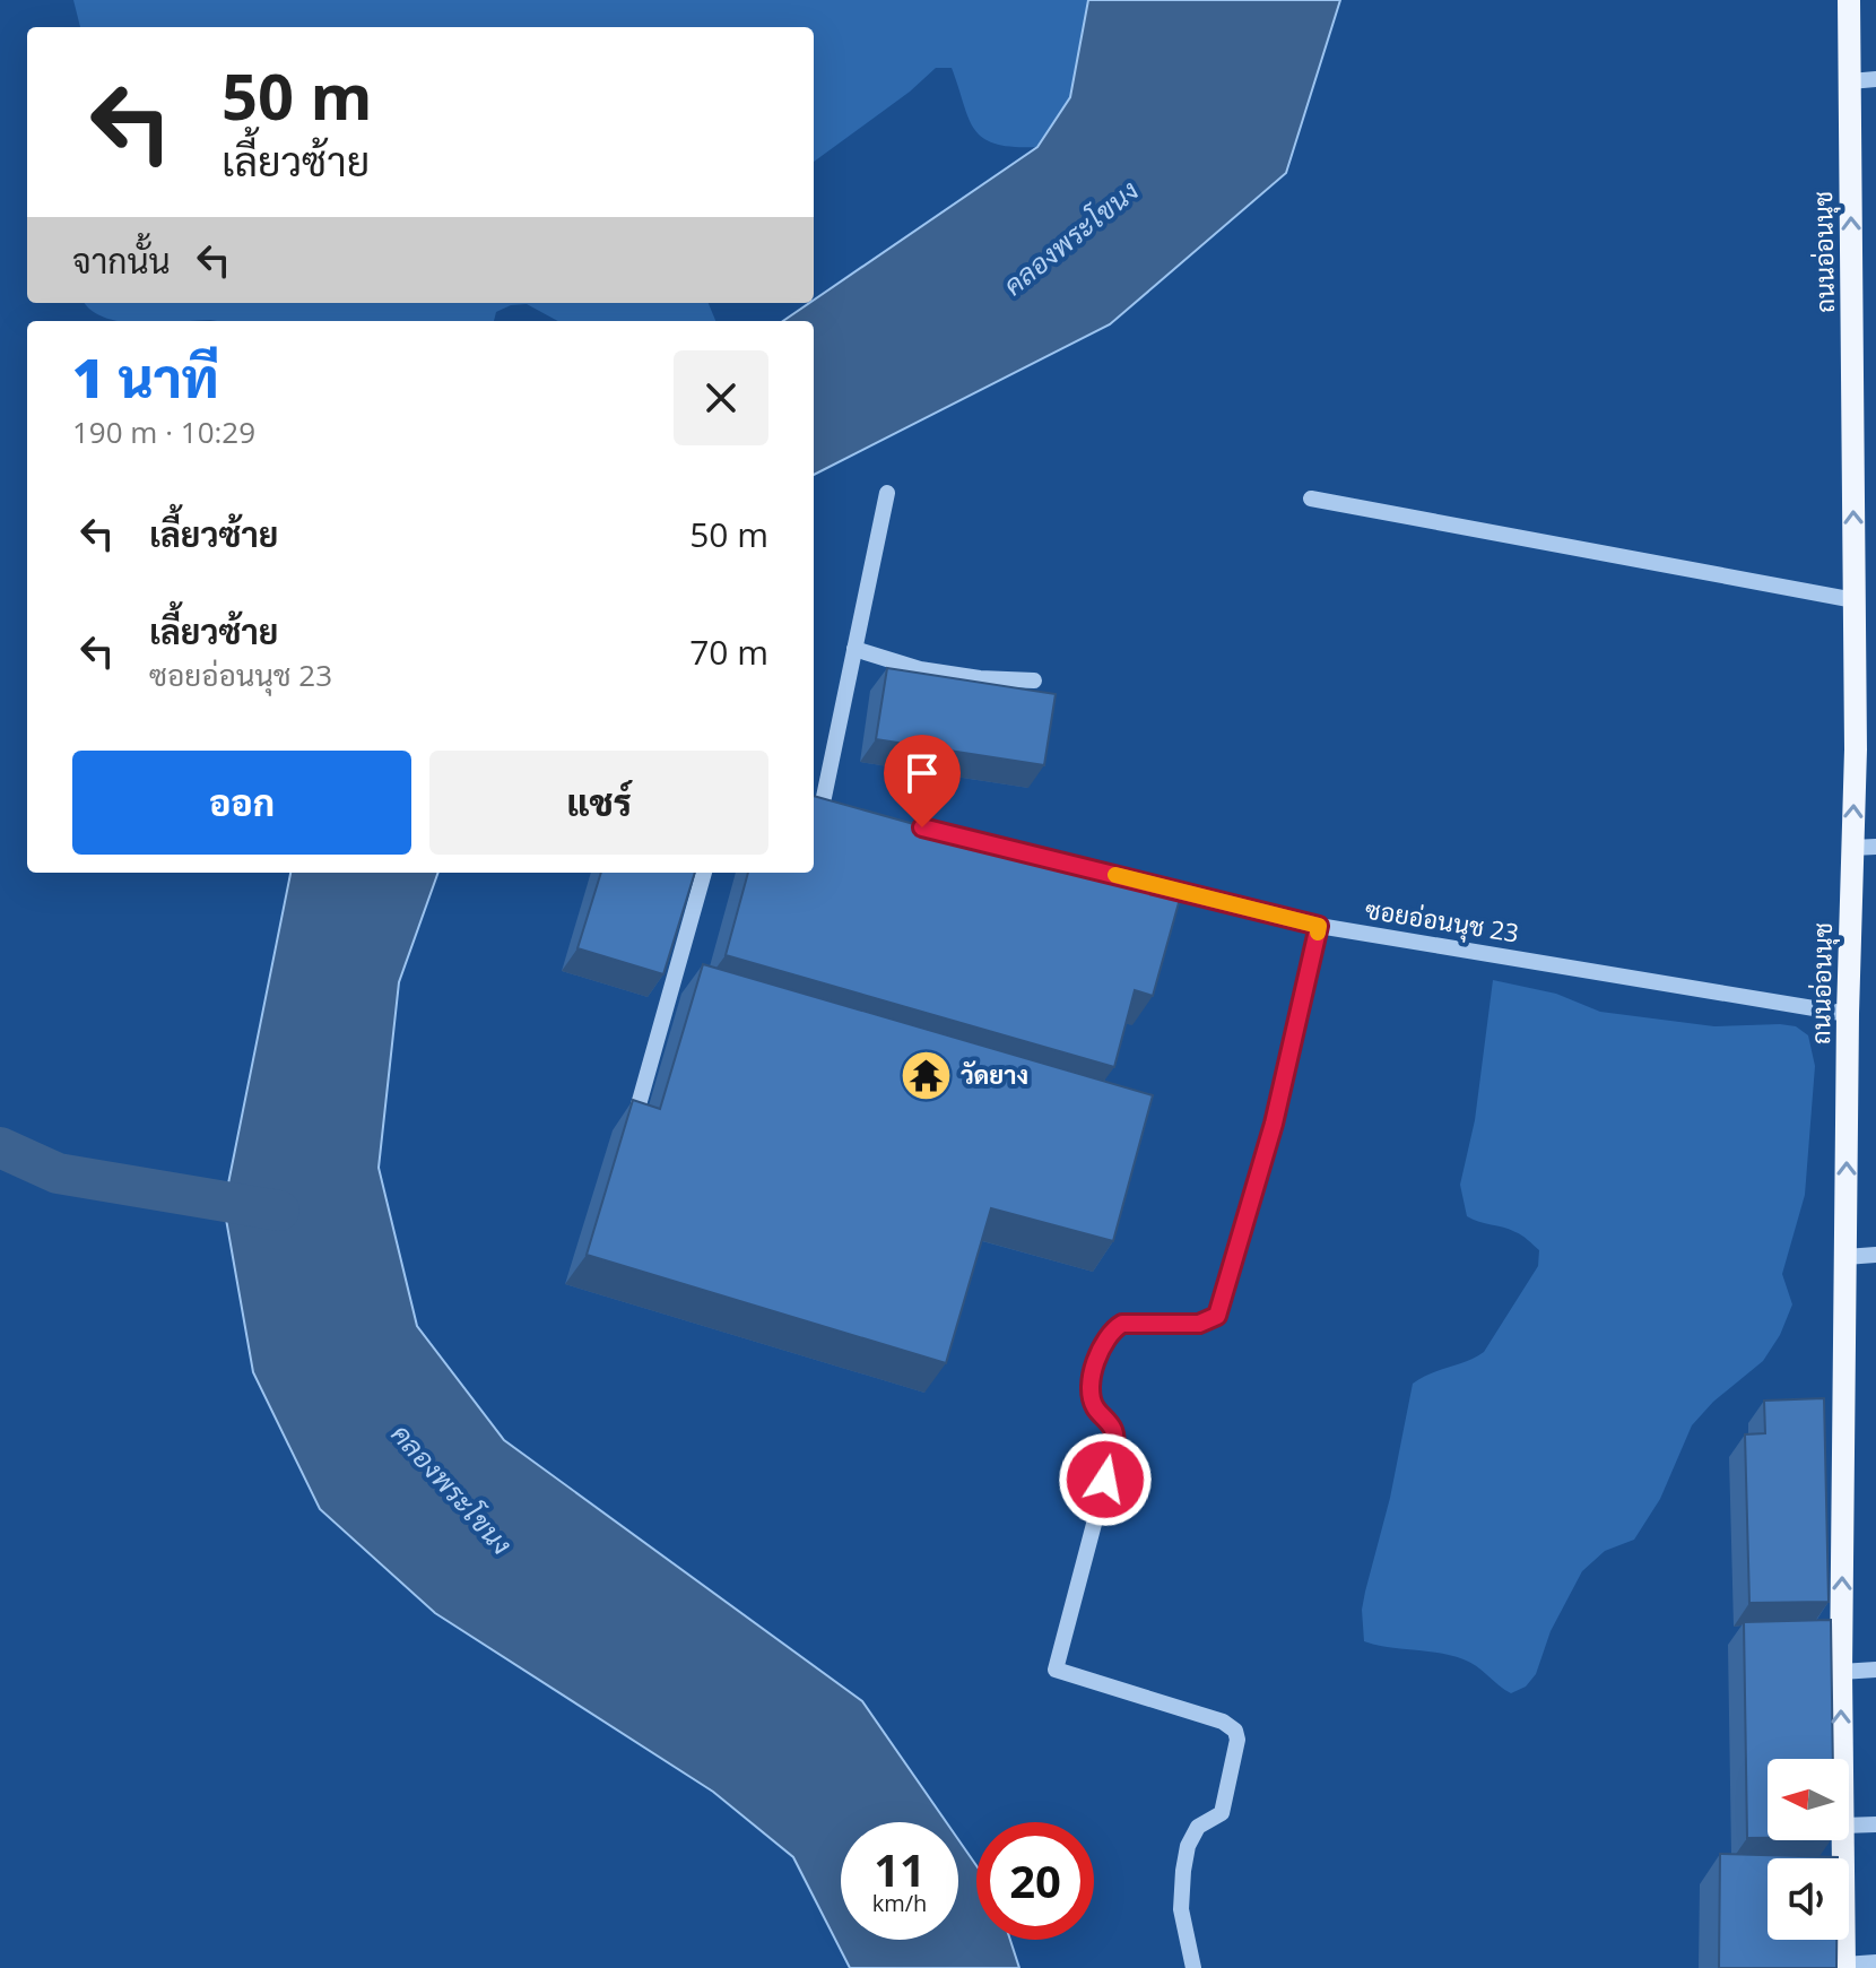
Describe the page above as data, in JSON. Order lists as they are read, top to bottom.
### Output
{
  "streets": {
    "main road": ["ถนนอ่อนนุช"],
    "street": ["ซอยอ่อนนุช 23"]
  },
  "crossings": [
    ["ถนนอ่อนนุช", "ซอยอ่อนนุช 23"]
  ],
  "one_way": ["ถนนอ่อนนุช"],
  "water": ["คลองพระโขนง"],
  "places": {
    "temple": ["วัดยาง"]
  },
  "north": "left",
  "page": {
    "turn": ["50 m", "เลี้ยวซ้าย"],
    "then": "จากนั้น",
    "heading": ["1 นาที", "190 m · 10:29"],
    "list": [
      {
        "name": "เลี้ยวซ้าย",
        "value": "50 m"
      },
      {
        "name": "เลี้ยวซ้าย",
        "note": "ซอยอ่อนนุช 23",
        "value": "70 m"
      }
    ],
    "buttons": ["ออก", "แชร์"],
    "speed": "11 km/h",
    "limit": "20"
  }
}
